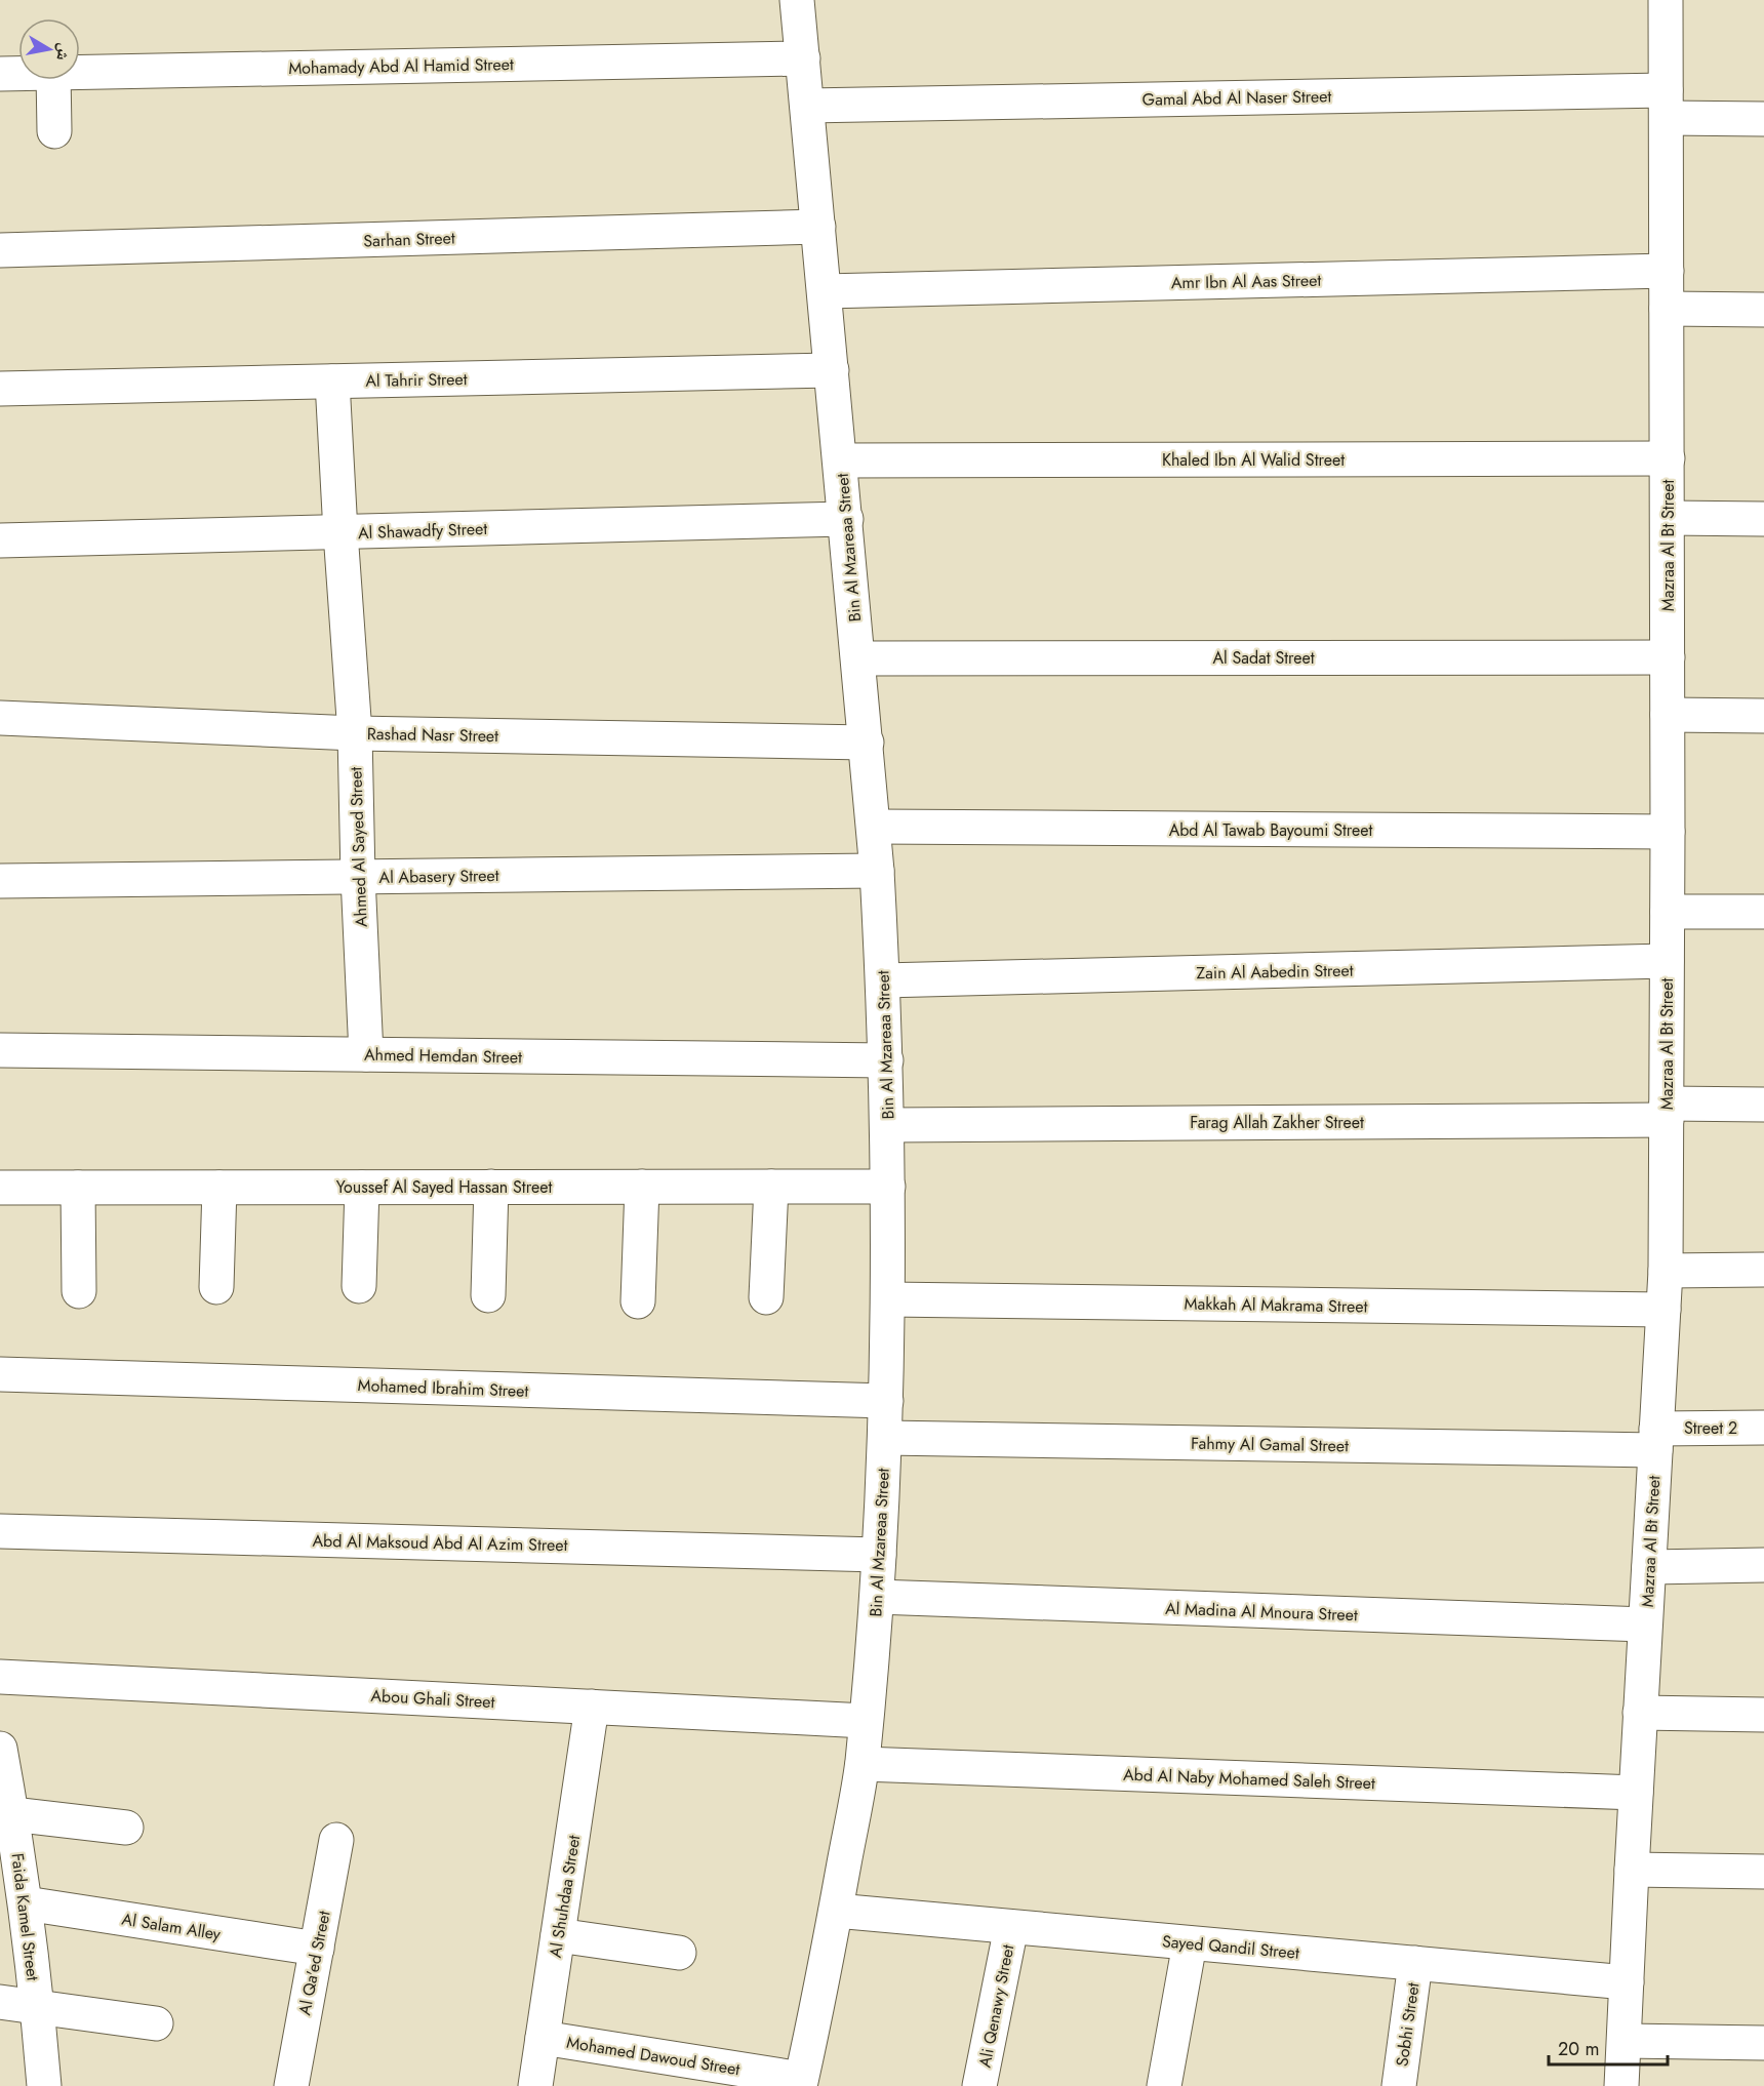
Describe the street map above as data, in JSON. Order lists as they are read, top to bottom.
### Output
{
  "streets": {
    "street": [
      "Mohamady Abd Al Hamid Street",
      "Gamal Abd Al Naser Street",
      "Sarhan Street",
      "Amr Ibn Al Aas Street",
      "Al Tahrir Street",
      "Khaled Ibn Al Walid Street",
      "Al Shawadfy Street",
      "Mazraa Al Bt Street",
      "Bin Al Mzareaa Street",
      "Al Sadat Street",
      "Rashad Nasr Street",
      "Abd Al Tawab Bayoumi Street",
      "Ahmed Al Sayed Street",
      "Al Abasery Street",
      "Zain Al Aabedin Street",
      "Ahmed Hemdan Street",
      "Farag Allah Zakher Street",
      "Youssef Al Sayed Hassan Street",
      "Makkah Al Makrama Street",
      "Mohamed Ibrahim Street",
      "Street 2",
      "Fahmy Al Gamal Street",
      "Abd Al Maksoud Abd Al Azim Street",
      "Al Madina Al Mnoura Street",
      "Abou Ghali Street",
      "Abd Al Naby Mohamed Saleh Street",
      "Al Shuhdaa Street",
      "Faida Kamel Street",
      "Al Salam Alley",
      "Sayed Qandil Street",
      "Al Qa'ed Street",
      "Ali Qenawy Street",
      "Sobhi Street",
      "Mohamed Dawoud Street"
    ]
  },
  "crossings": [
    ["Mohamady Abd Al Hamid Street", "Bin Al Mzareaa Street"],
    ["Gamal Abd Al Naser Street", "Mazraa Al Bt Street"],
    ["Gamal Abd Al Naser Street", "Bin Al Mzareaa Street"],
    ["Sarhan Street", "Bin Al Mzareaa Street"],
    ["Amr Ibn Al Aas Street", "Mazraa Al Bt Street"],
    ["Amr Ibn Al Aas Street", "Bin Al Mzareaa Street"],
    ["Al Tahrir Street", "Bin Al Mzareaa Street"],
    ["Al Tahrir Street", "Ahmed Al Sayed Street"],
    ["Khaled Ibn Al Walid Street", "Mazraa Al Bt Street"],
    ["Khaled Ibn Al Walid Street", "Bin Al Mzareaa Street"],
    ["Al Shawadfy Street", "Bin Al Mzareaa Street"],
    ["Al Shawadfy Street", "Ahmed Al Sayed Street"],
    ["Mazraa Al Bt Street", "Al Sadat Street"],
    ["Mazraa Al Bt Street", "Abd Al Tawab Bayoumi Street"],
    ["Mazraa Al Bt Street", "Zain Al Aabedin Street"],
    ["Mazraa Al Bt Street", "Farag Allah Zakher Street"],
    ["Mazraa Al Bt Street", "Makkah Al Makrama Street"],
    ["Mazraa Al Bt Street", "Street 2"],
    ["Mazraa Al Bt Street", "Fahmy Al Gamal Street"],
    ["Mazraa Al Bt Street", "Al Madina Al Mnoura Street"],
    ["Mazraa Al Bt Street", "Abd Al Naby Mohamed Saleh Street"],
    ["Mazraa Al Bt Street", "Sayed Qandil Street"],
    ["Bin Al Mzareaa Street", "Al Sadat Street"],
    ["Bin Al Mzareaa Street", "Rashad Nasr Street"],
    ["Bin Al Mzareaa Street", "Abd Al Tawab Bayoumi Street"],
    ["Bin Al Mzareaa Street", "Al Abasery Street"],
    ["Bin Al Mzareaa Street", "Zain Al Aabedin Street"],
    ["Bin Al Mzareaa Street", "Ahmed Hemdan Street"],
    ["Bin Al Mzareaa Street", "Farag Allah Zakher Street"],
    ["Bin Al Mzareaa Street", "Youssef Al Sayed Hassan Street"],
    ["Bin Al Mzareaa Street", "Makkah Al Makrama Street"],
    ["Bin Al Mzareaa Street", "Mohamed Ibrahim Street"],
    ["Bin Al Mzareaa Street", "Fahmy Al Gamal Street"],
    ["Bin Al Mzareaa Street", "Abd Al Maksoud Abd Al Azim Street"],
    ["Bin Al Mzareaa Street", "Al Madina Al Mnoura Street"],
    ["Bin Al Mzareaa Street", "Abou Ghali Street"],
    ["Bin Al Mzareaa Street", "Abd Al Naby Mohamed Saleh Street"],
    ["Bin Al Mzareaa Street", "Sayed Qandil Street"],
    ["Bin Al Mzareaa Street", "Mohamed Dawoud Street"],
    ["Rashad Nasr Street", "Ahmed Al Sayed Street"],
    ["Ahmed Al Sayed Street", "Al Abasery Street"],
    ["Ahmed Al Sayed Street", "Ahmed Hemdan Street"],
    ["Street 2", "Fahmy Al Gamal Street"],
    ["Abou Ghali Street", "Al Shuhdaa Street"],
    ["Al Shuhdaa Street", "Mohamed Dawoud Street"],
    ["Faida Kamel Street", "Al Salam Alley"],
    ["Al Salam Alley", "Al Qa'ed Street"],
    ["Sayed Qandil Street", "Ali Qenawy Street"],
    ["Sayed Qandil Street", "Sobhi Street"]
  ],
  "scale_bar": "20 m",
  "north": "right"
}
